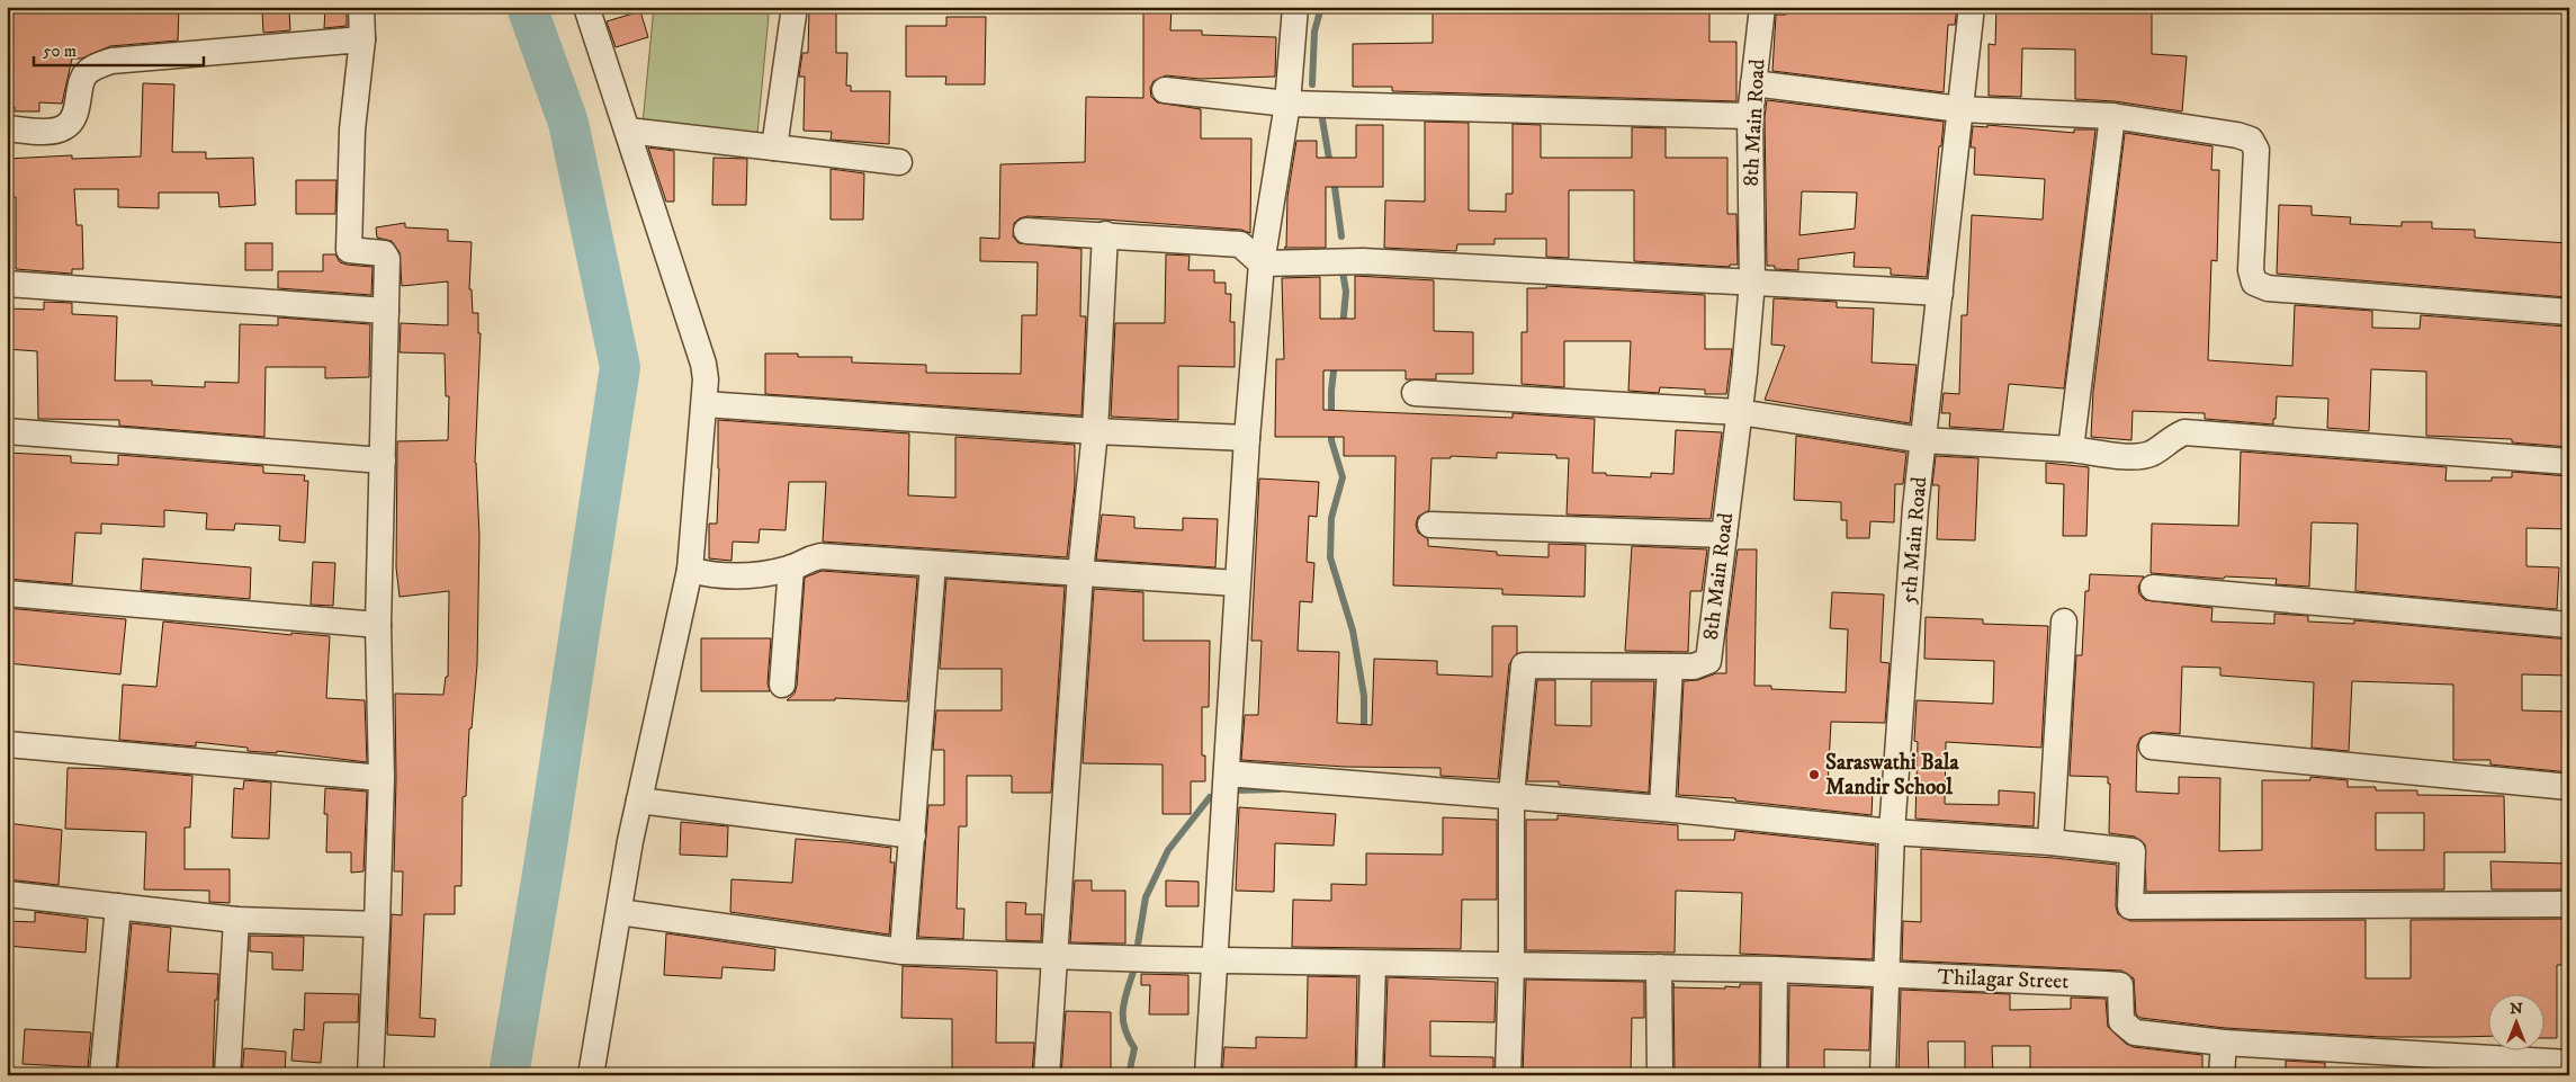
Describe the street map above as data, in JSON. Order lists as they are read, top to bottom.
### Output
{
  "streets": {
    "street": ["8th Main Road", "5th Main Road", "Thilagar Street"]
  },
  "crossings": [
    ["8th Main Road", "Thilagar Street"],
    ["5th Main Road", "Thilagar Street"]
  ],
  "places": ["Saraswathi Bala Mandir School"],
  "scale_bar": "50 m",
  "north": "top"
}
